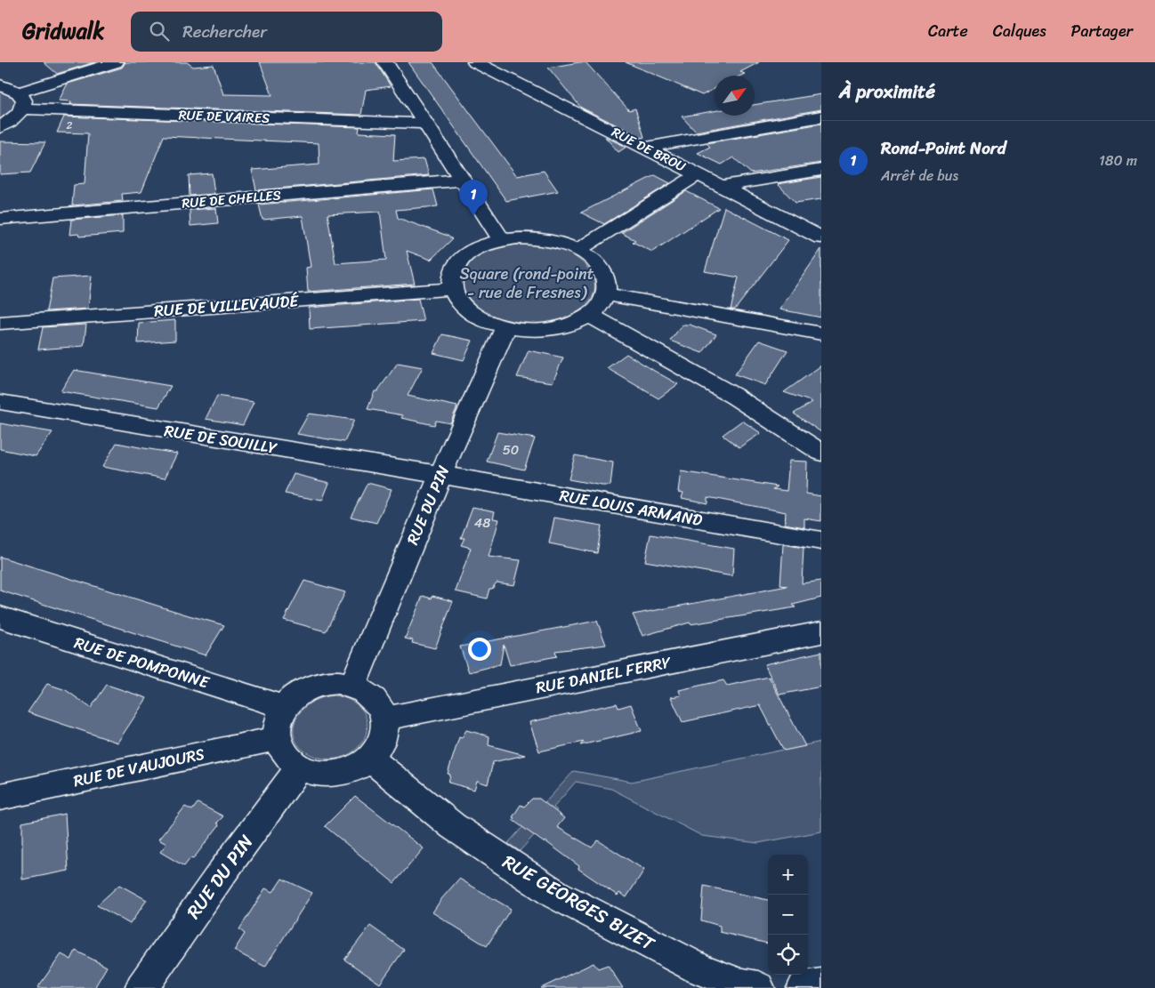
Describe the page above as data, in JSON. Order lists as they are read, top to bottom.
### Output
{
  "streets": {
    "street": [
      "RUE DE VAIRES",
      "RUE DE BROU",
      "RUE DE CHELLES",
      "RUE DE VILLEVAUDÉ",
      "RUE DE SOUILLY",
      "RUE DU PIN",
      "RUE LOUIS ARMAND",
      "RUE DE POMPONNE",
      "RUE DANIEL FERRY",
      "RUE DE VAUJOURS",
      "RUE GEORGES BIZET"
    ]
  },
  "crossings": [
    ["RUE DE VILLEVAUDÉ", "RUE DU PIN"],
    ["RUE DE SOUILLY", "RUE DU PIN"],
    ["RUE DE SOUILLY", "RUE LOUIS ARMAND"],
    ["RUE DU PIN", "RUE LOUIS ARMAND"],
    ["RUE DU PIN", "RUE DE POMPONNE"],
    ["RUE DU PIN", "RUE DANIEL FERRY"],
    ["RUE DU PIN", "RUE DE VAUJOURS"],
    ["RUE DU PIN", "RUE GEORGES BIZET"],
    ["RUE DE POMPONNE", "RUE DANIEL FERRY"],
    ["RUE DE POMPONNE", "RUE DE VAUJOURS"],
    ["RUE DE POMPONNE", "RUE GEORGES BIZET"],
    ["RUE DANIEL FERRY", "RUE DE VAUJOURS"],
    ["RUE DANIEL FERRY", "RUE GEORGES BIZET"],
    ["RUE DE VAUJOURS", "RUE GEORGES BIZET"]
  ],
  "parks": ["Square (rond-point - rue de Fresnes)"],
  "house_numbers": ["2", "50", "48"],
  "north": "top right",
  "page": {
    "header": "Gridwalk",
    "search": "Rechercher",
    "nav": ["Carte", "Calques", "Partager"],
    "heading": "À proximité",
    "list": [
      {
        "mark": "1",
        "name": "Rond-Point Nord",
        "note": "Arrêt de bus",
        "value": "180 m"
      }
    ],
    "pins": "1",
    "map_buttons": ["+", "−"]
  }
}
